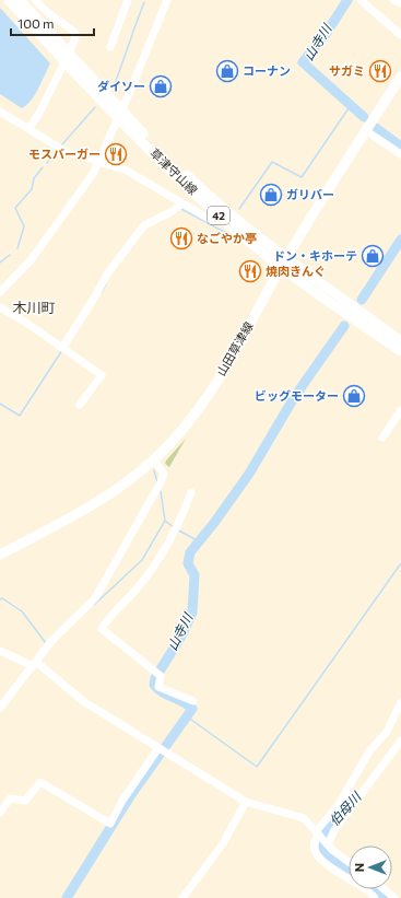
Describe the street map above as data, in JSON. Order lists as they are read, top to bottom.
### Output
{
  "streets": {
    "main road": ["草津守山線", "42", "山田草津線"]
  },
  "crossings": [
    ["草津守山線", "山田草津線"]
  ],
  "districts": ["木川町"],
  "water": ["山寺川", "伯母川"],
  "places": {
    "shop": [
      "コーナン",
      "ダイソー",
      "ガリバー",
      "ドン・キホーテ",
      "ビッグモーター"
    ],
    "restaurant": [
      "サガミ",
      "モスバーガー",
      "なごやか亭",
      "焼肉きんぐ"
    ]
  },
  "scale_bar": "100 m",
  "north": "left"
}
